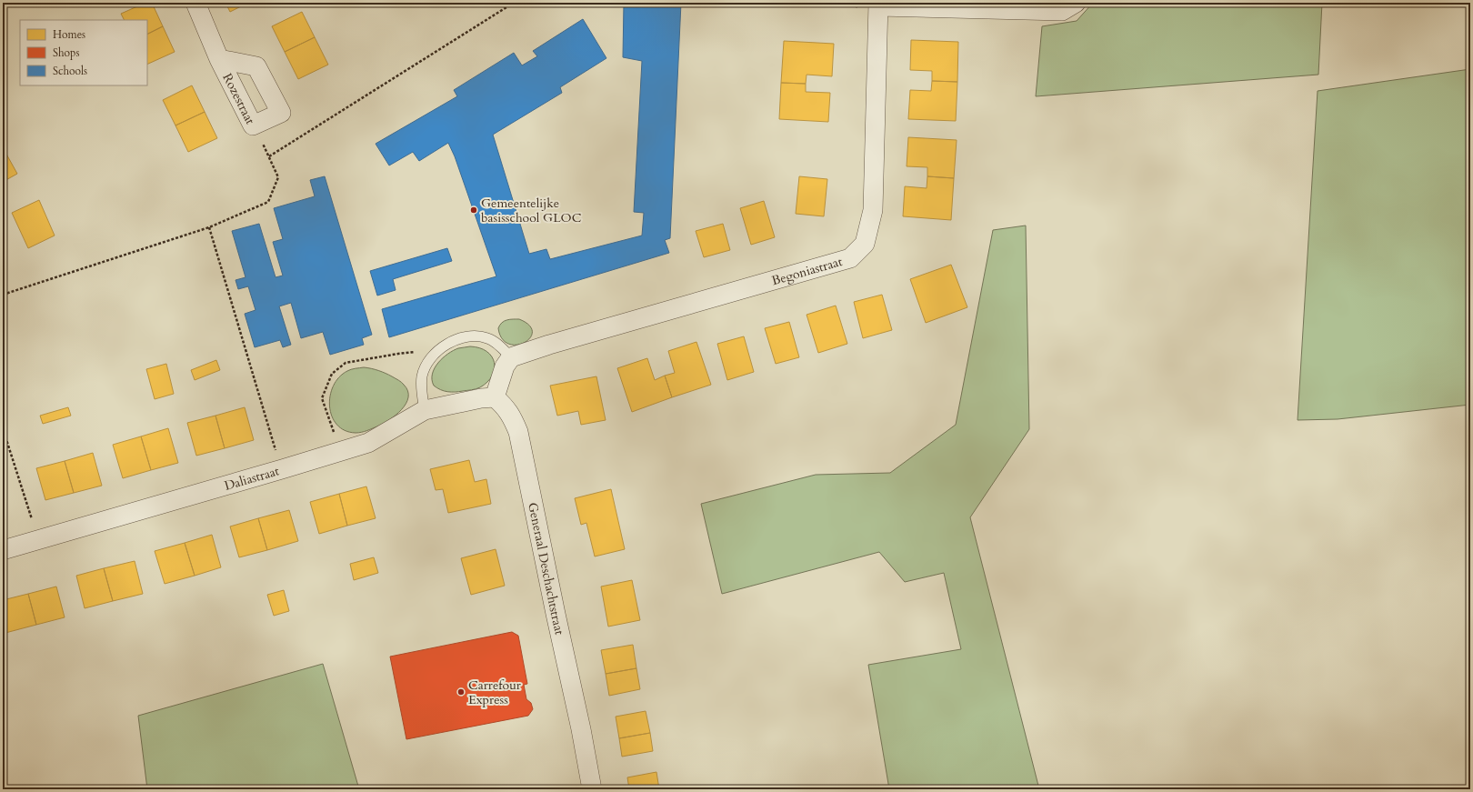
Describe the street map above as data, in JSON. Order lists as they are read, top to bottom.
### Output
{
  "streets": {
    "street": [
      "Rozestraat",
      "Begoniastraat",
      "Daliastraat",
      "Generaal Deschachtstraat"
    ]
  },
  "crossings": [
    ["Daliastraat", "Generaal Deschachtstraat"]
  ],
  "places": ["Gemeentelijke basisschool GLOC", "Carrefour Express"],
  "legend": ["Homes", "Shops", "Schools"]
}
